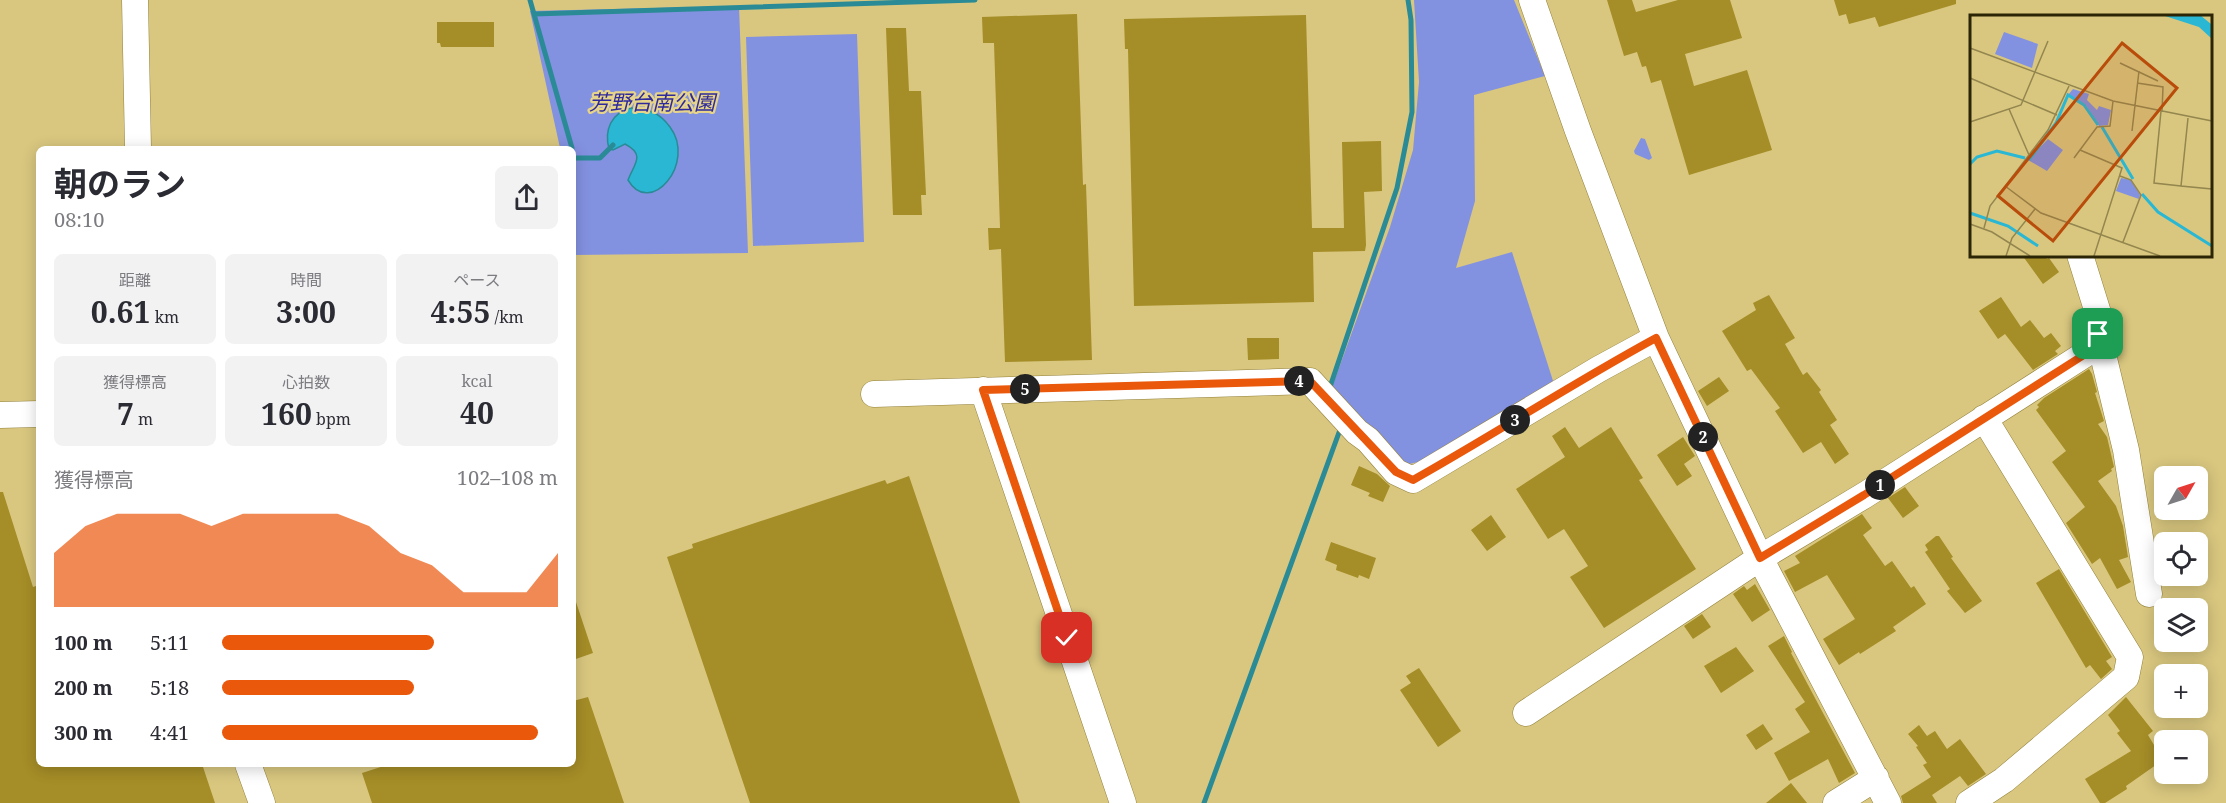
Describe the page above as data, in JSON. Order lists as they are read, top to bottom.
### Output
{
  "parks": ["芳野台南公園"],
  "north": "top right",
  "page": {
    "heading": ["朝のラン", "08:10"],
    "stats": [
      ["距離", "0.61 km"],
      ["時間", "3:00"],
      ["ペース", "4:55 /km"],
      ["獲得標高", "7 m"],
      ["心拍数", "160 bpm"],
      ["kcal", "40"]
    ],
    "pins": [
      "4",
      "5",
      "3",
      "2",
      "1"
    ],
    "chart": ["獲得標高", "102–108 m"],
    "map_buttons": ["+", "−"],
    "list": [
      {
        "name": "100 m",
        "note": "5:11"
      },
      {
        "name": "200 m",
        "note": "5:18"
      },
      {
        "name": "300 m",
        "note": "4:41"
      }
    ]
  }
}
